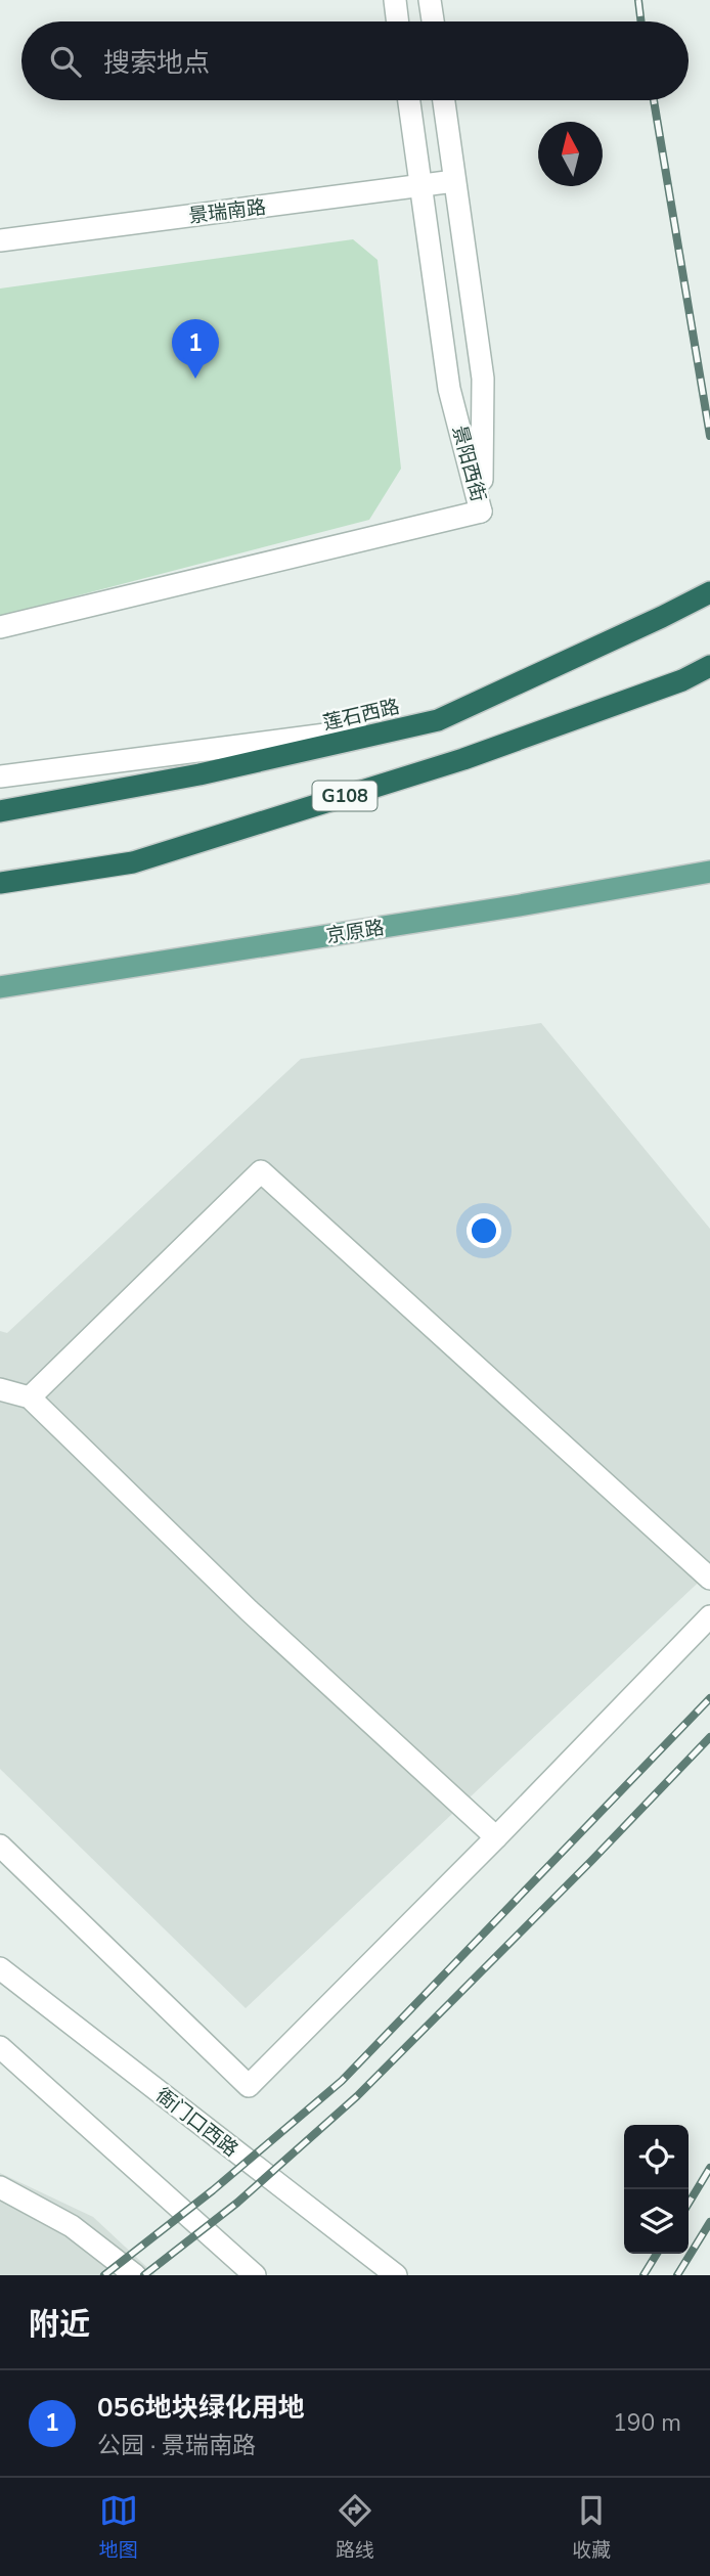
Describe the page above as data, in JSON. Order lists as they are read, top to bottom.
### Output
{
  "streets": {
    "highway": ["莲石西路", "G108"],
    "main road": ["京原路"],
    "street": ["景瑞南路", "景阳西街", "衙门口西路"]
  },
  "crossings": [
    ["景瑞南路", "景阳西街"]
  ],
  "north": "top",
  "page": {
    "search": "搜索地点",
    "pins": "1",
    "heading": "附近",
    "list": [
      {
        "mark": "1",
        "name": "056地块绿化用地",
        "note": "公园 · 景瑞南路",
        "value": "190 m"
      }
    ],
    "nav": ["地图", "路线", "收藏"]
  }
}
